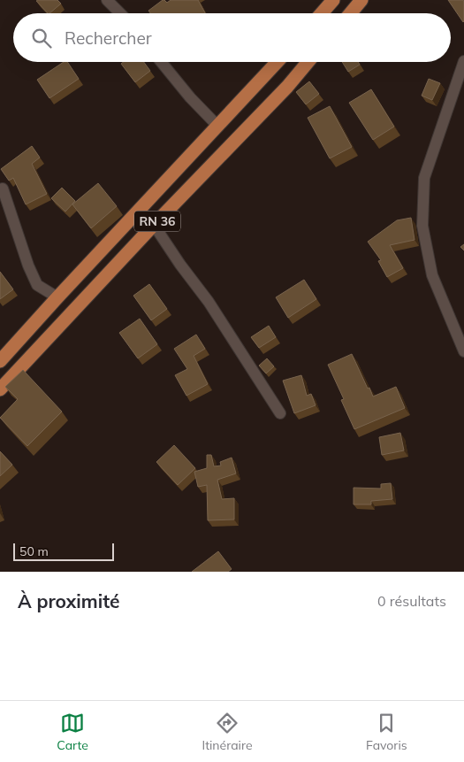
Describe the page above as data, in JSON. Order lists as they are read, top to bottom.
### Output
{
  "streets": {
    "main road": ["RN 36"]
  },
  "scale_bar": "50 m",
  "page": {
    "search": "Rechercher",
    "scale": "50 m",
    "heading": ["À proximité", "0 résultats"],
    "nav": ["Carte", "Itinéraire", "Favoris"]
  }
}
